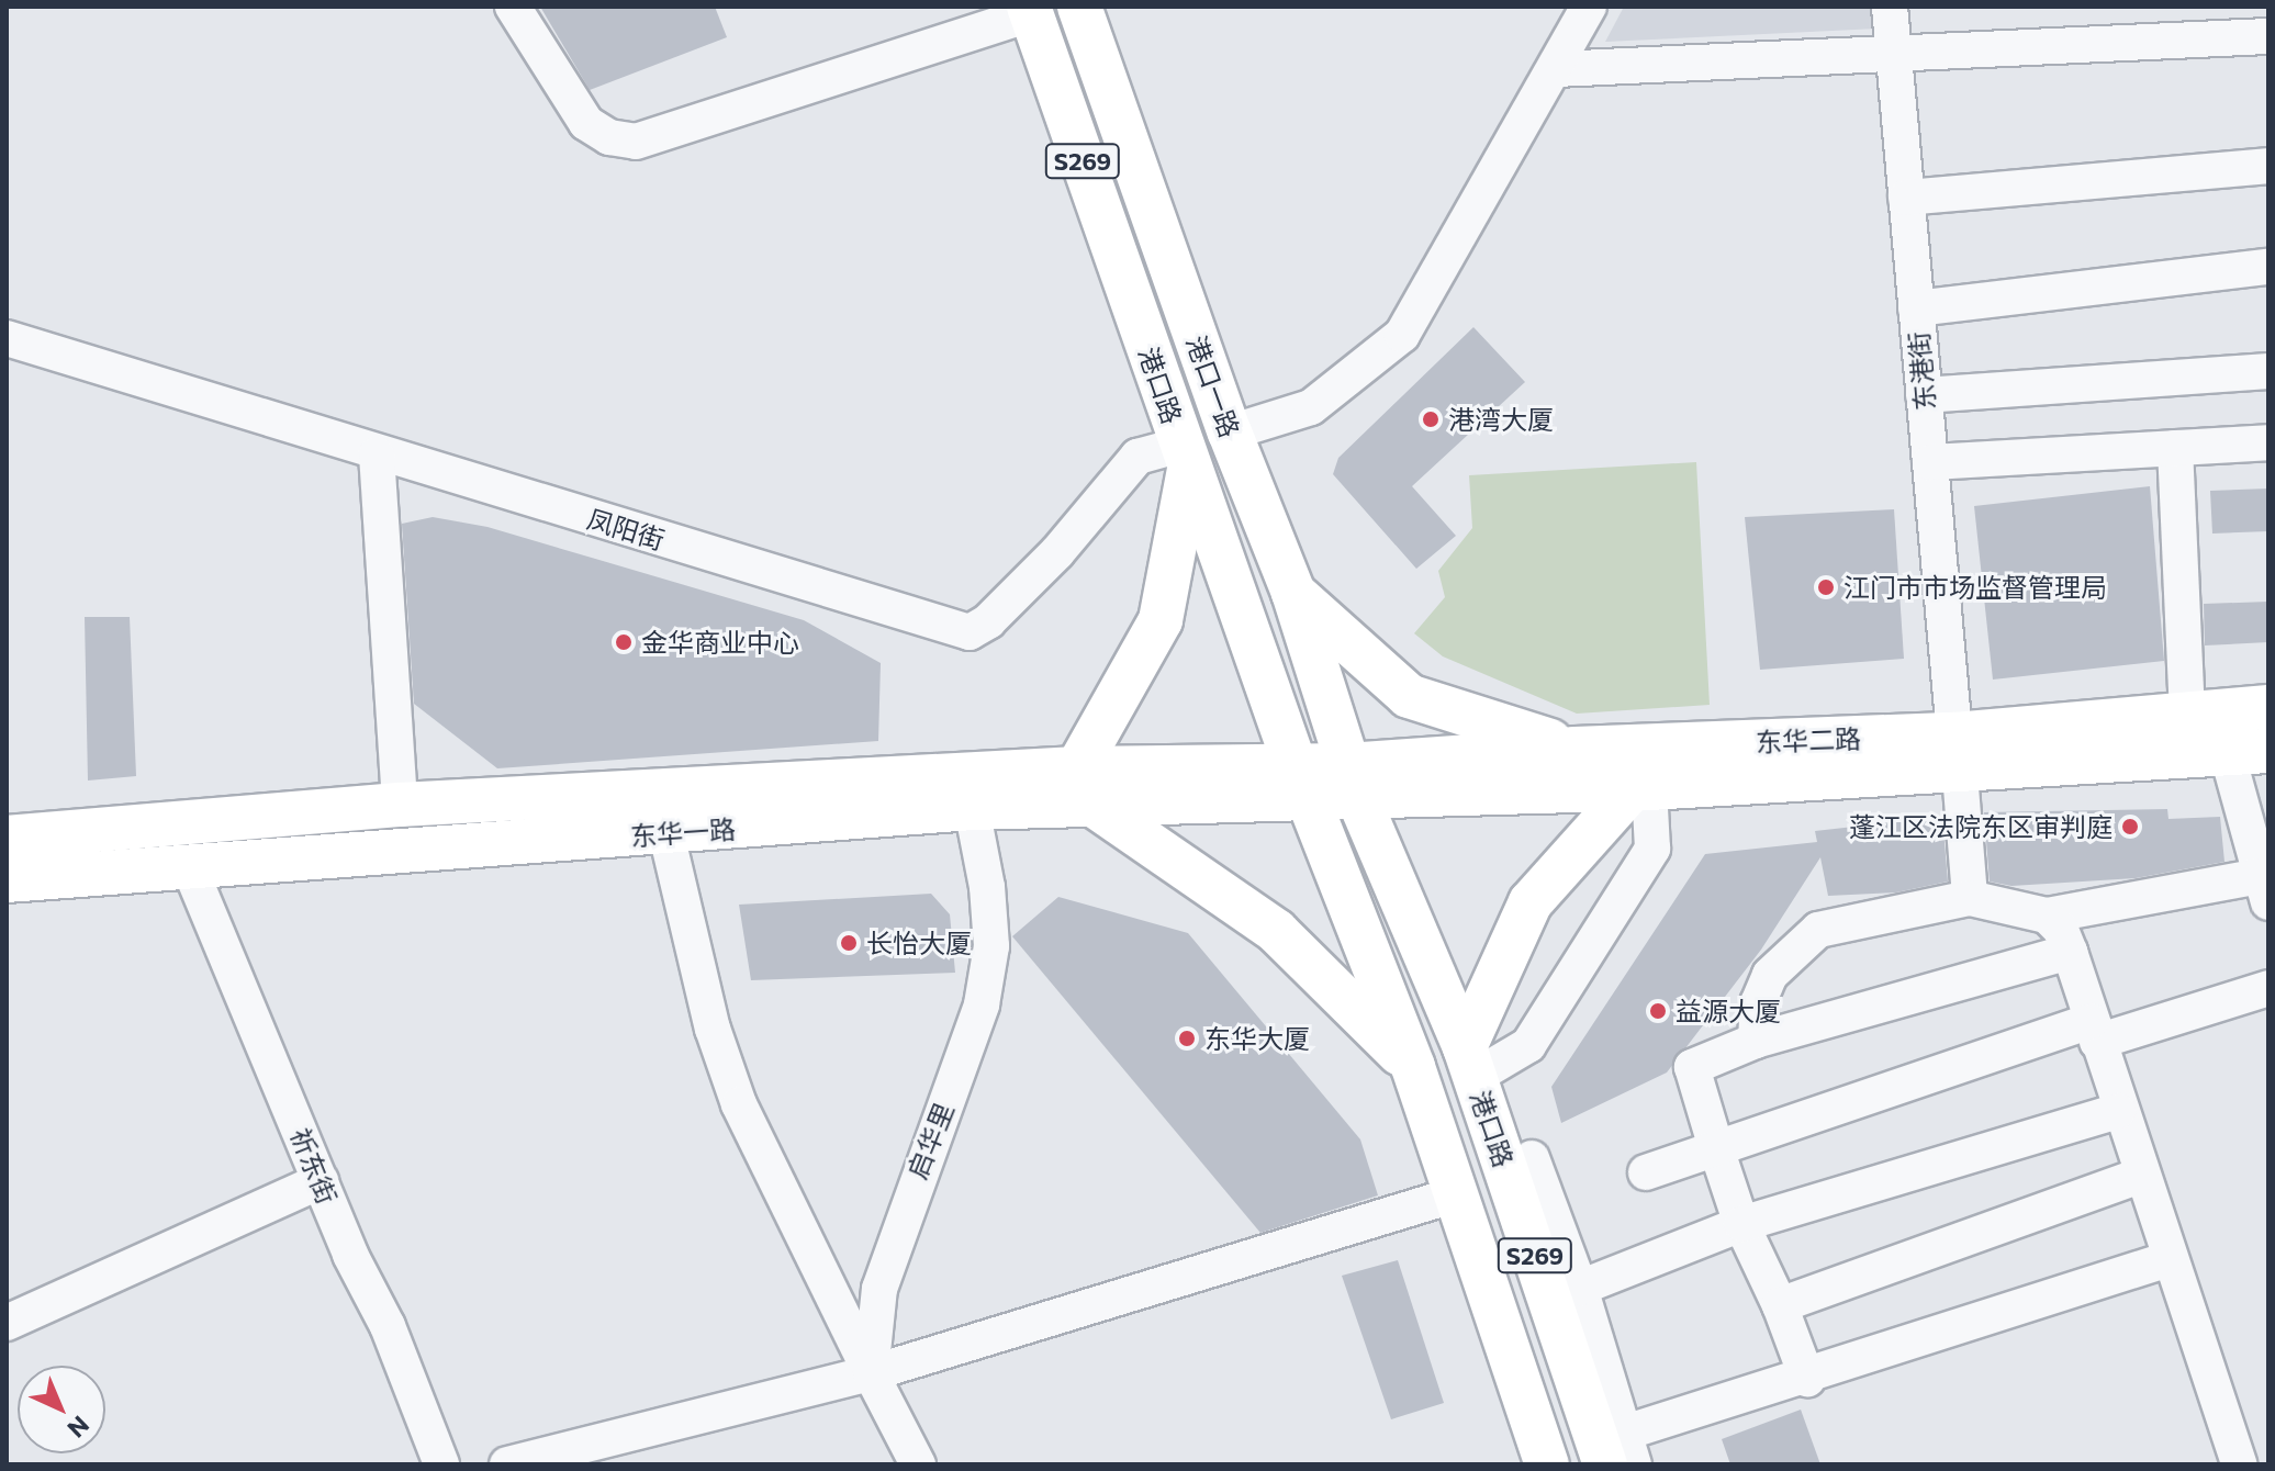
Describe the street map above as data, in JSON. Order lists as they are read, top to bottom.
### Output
{
  "streets": {
    "main road": [
      "S269",
      "港口路",
      "港口一路",
      "东华二路",
      "东华一路"
    ],
    "street": [
      "东港街",
      "凤阳街",
      "启华里",
      "祈东街"
    ]
  },
  "crossings": [
    ["东港街", "东华二路"],
    ["港口路", "港口一路"],
    ["港口路", "凤阳街"],
    ["港口路", "东华二路"],
    ["港口路", "东华一路"],
    ["港口一路", "东华二路"],
    ["港口一路", "东华一路"],
    ["东华二路", "东华一路"],
    ["东华一路", "启华里"],
    ["东华一路", "祈东街"]
  ],
  "places": [
    "港湾大厦",
    "江门市市场监督管理局",
    "金华商业中心",
    "蓬江区法院东区审判庭",
    "长怡大厦",
    "益源大厦",
    "东华大厦"
  ],
  "north": "bottom right"
}
